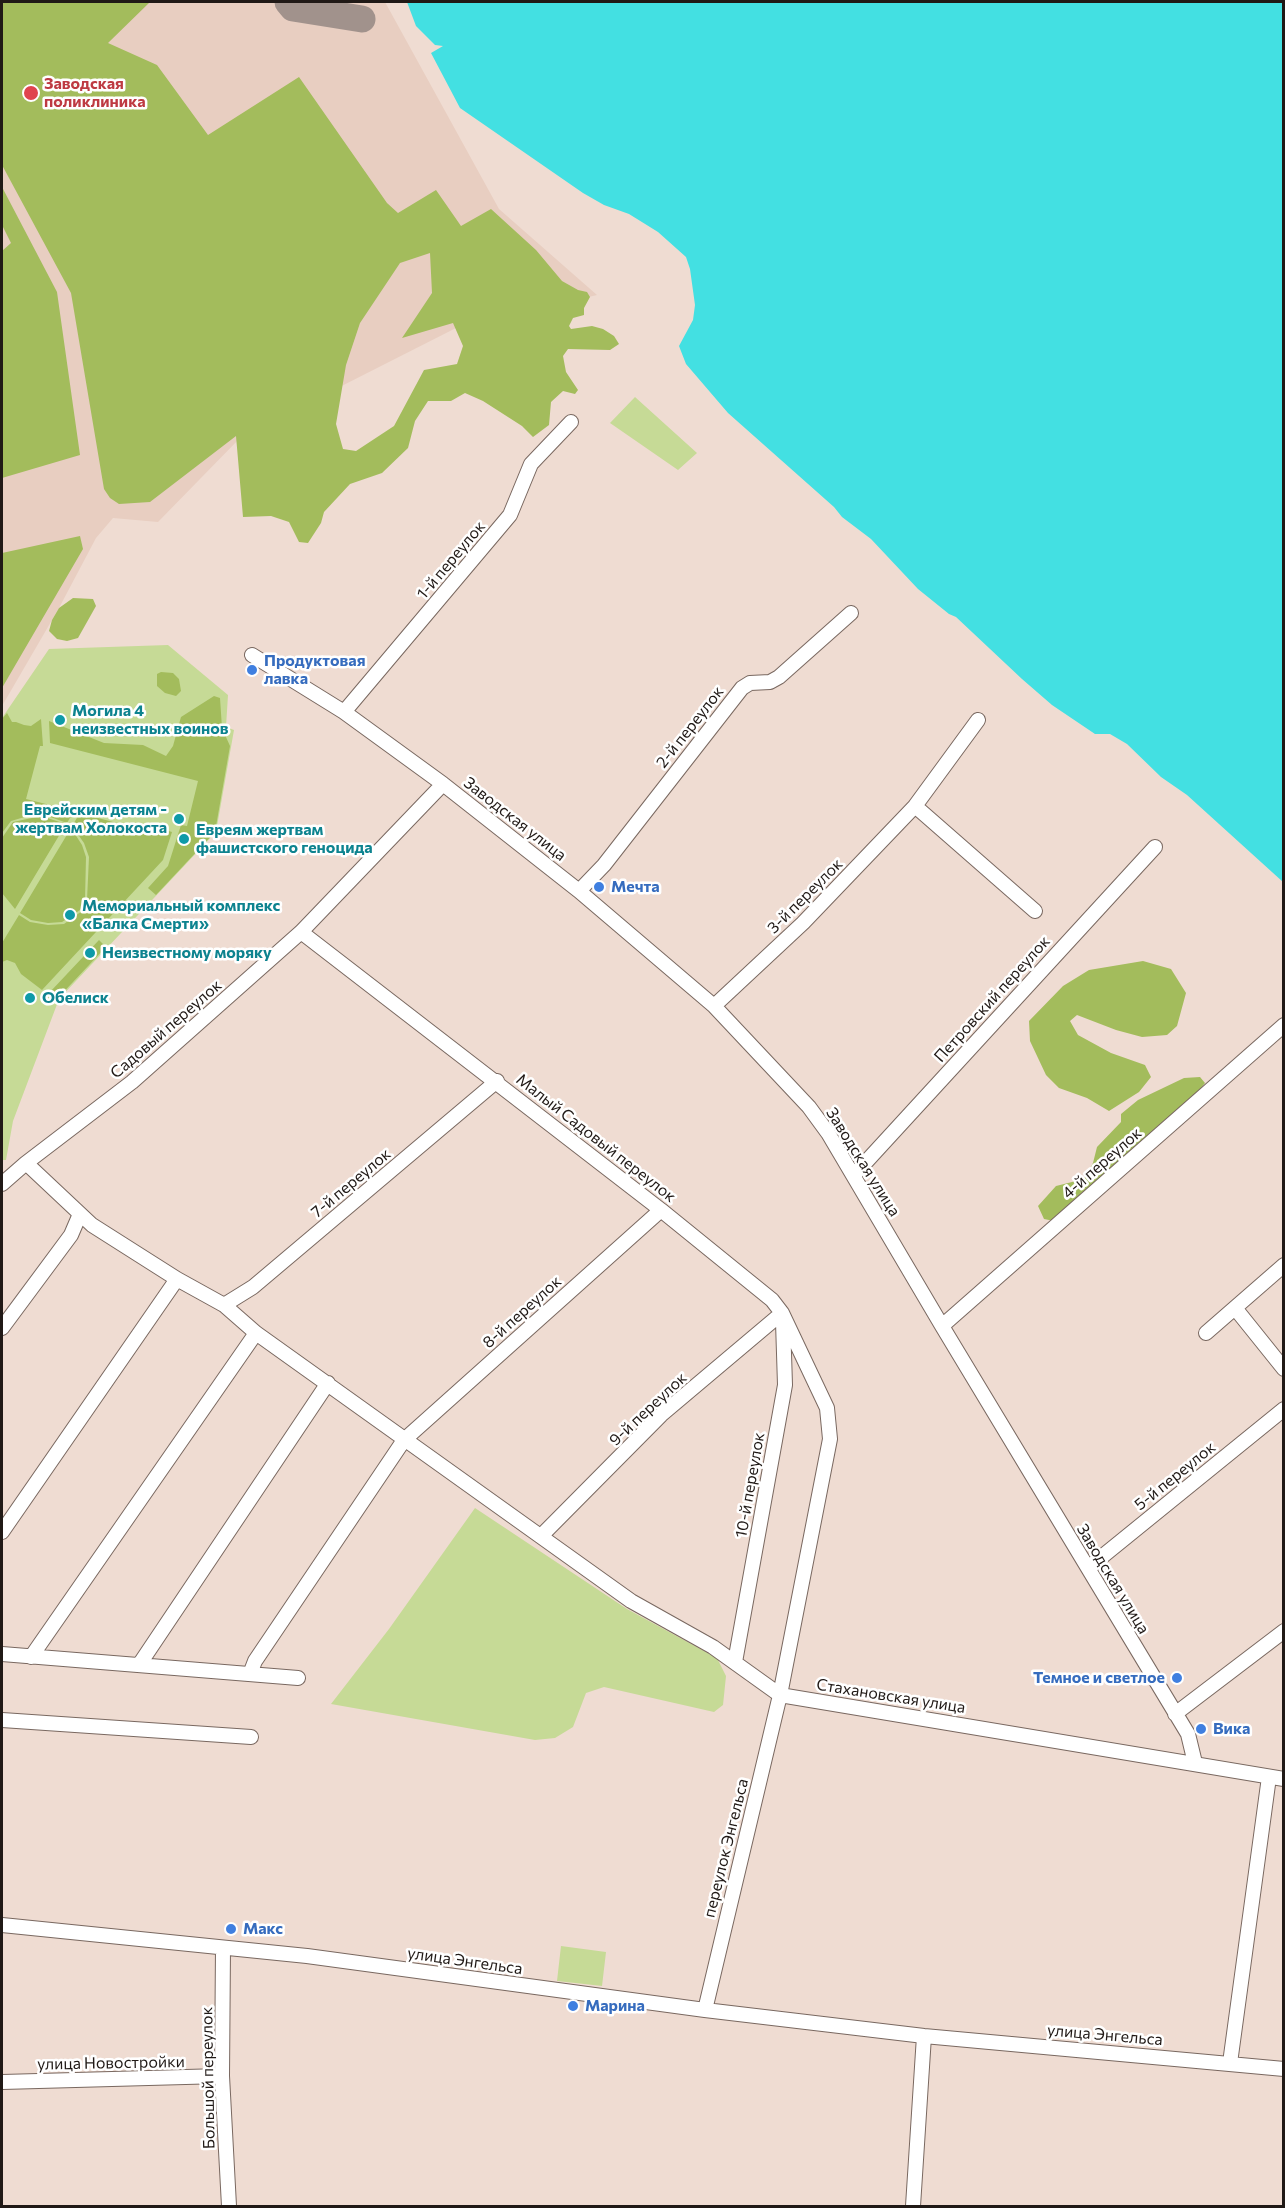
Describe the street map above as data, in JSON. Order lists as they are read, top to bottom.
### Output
{
  "streets": {
    "street": [
      "1-й переулок",
      "2-й переулок",
      "Заводская улица",
      "3-й переулок",
      "Петровский переулок",
      "Садовый переулок",
      "Малый Садовый переулок",
      "4-й переулок",
      "7-й переулок",
      "8-й переулок",
      "9-й переулок",
      "5-й переулок",
      "10-й переулок",
      "Стахановская улица",
      "переулок Энгельса",
      "улица Энгельса",
      "улица Новостройки",
      "Большой переулок"
    ]
  },
  "crossings": [
    ["1-й переулок", "Заводская улица"],
    ["2-й переулок", "Заводская улица"],
    ["Заводская улица", "3-й переулок"],
    ["Заводская улица", "Петровский переулок"],
    ["Заводская улица", "Садовый переулок"],
    ["Заводская улица", "4-й переулок"],
    ["Заводская улица", "5-й переулок"],
    ["Заводская улица", "Стахановская улица"],
    ["Садовый переулок", "Малый Садовый переулок"],
    ["Малый Садовый переулок", "7-й переулок"],
    ["Малый Садовый переулок", "8-й переулок"],
    ["Малый Садовый переулок", "9-й переулок"],
    ["Малый Садовый переулок", "10-й переулок"],
    ["Малый Садовый переулок", "Стахановская улица"],
    ["Малый Садовый переулок", "переулок Энгельса"],
    ["9-й переулок", "10-й переулок"],
    ["Стахановская улица", "переулок Энгельса"],
    ["переулок Энгельса", "улица Энгельса"],
    ["улица Энгельса", "Большой переулок"],
    ["улица Новостройки", "Большой переулок"]
  ],
  "places": [
    "Заводская поликлиника",
    "Продуктовая лавка",
    "Могила 4 неизвестных воинов",
    "Еврейским детям - жертвам Холокоста",
    "Евреям жертвам фашистского геноцида",
    "Мечта",
    "Мемориальный комплекс «Балка Смерти»",
    "Неизвестному моряку",
    "Обелиск",
    "Темное и светлое",
    "Вика",
    "Макс",
    "Марина"
  ]
}
